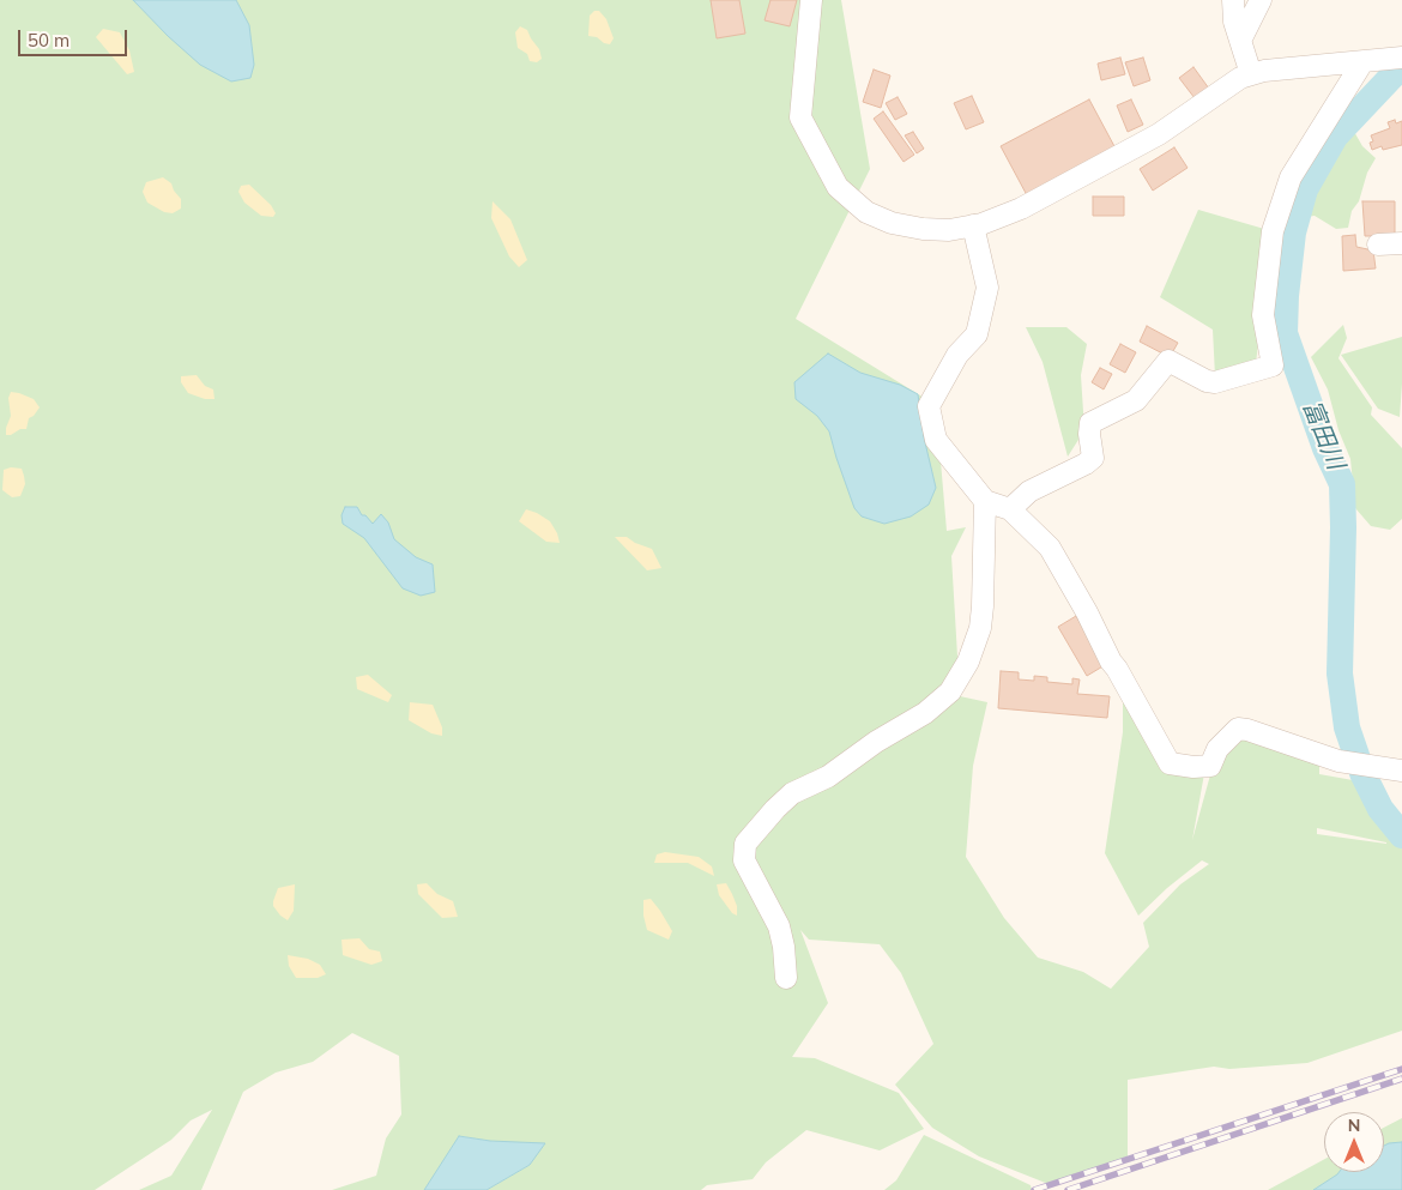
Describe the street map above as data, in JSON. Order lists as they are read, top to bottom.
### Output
{
  "water": ["富田川"],
  "scale_bar": "50 m",
  "north": "top"
}
